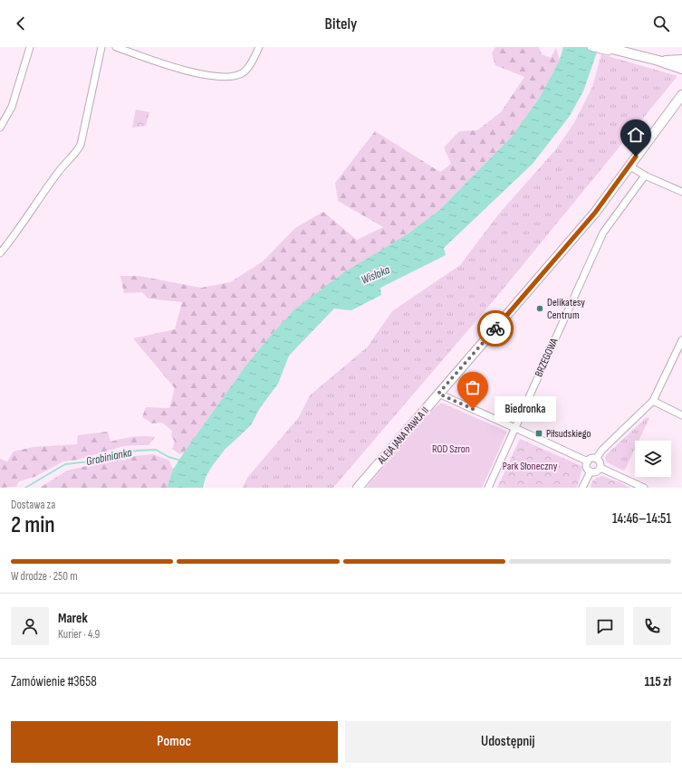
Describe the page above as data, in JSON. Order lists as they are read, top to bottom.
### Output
{
  "streets": {
    "street": ["BRZEGOWA", "ALEJA JANA PAWŁA II"]
  },
  "water": ["Wisłoka", "Grabinianka"],
  "parks": ["ROD Szron", "Park Słoneczny"],
  "places": {
    "other": ["Delikatesy Centrum", "Biedronka"],
    "transit": ["Piłsudskiego"]
  },
  "page": {
    "header": "Bitely",
    "bubble": "Biedronka",
    "heading": ["2 min", "Dostawa za", "14:46–14:51"],
    "panel": [
      "Marek",
      "Kurier · 4.9",
      "Zamówienie #3658",
      "115 zł"
    ],
    "bar": "W drodze · 250 m",
    "buttons": ["Pomoc", "Udostępnij"]
  }
}
